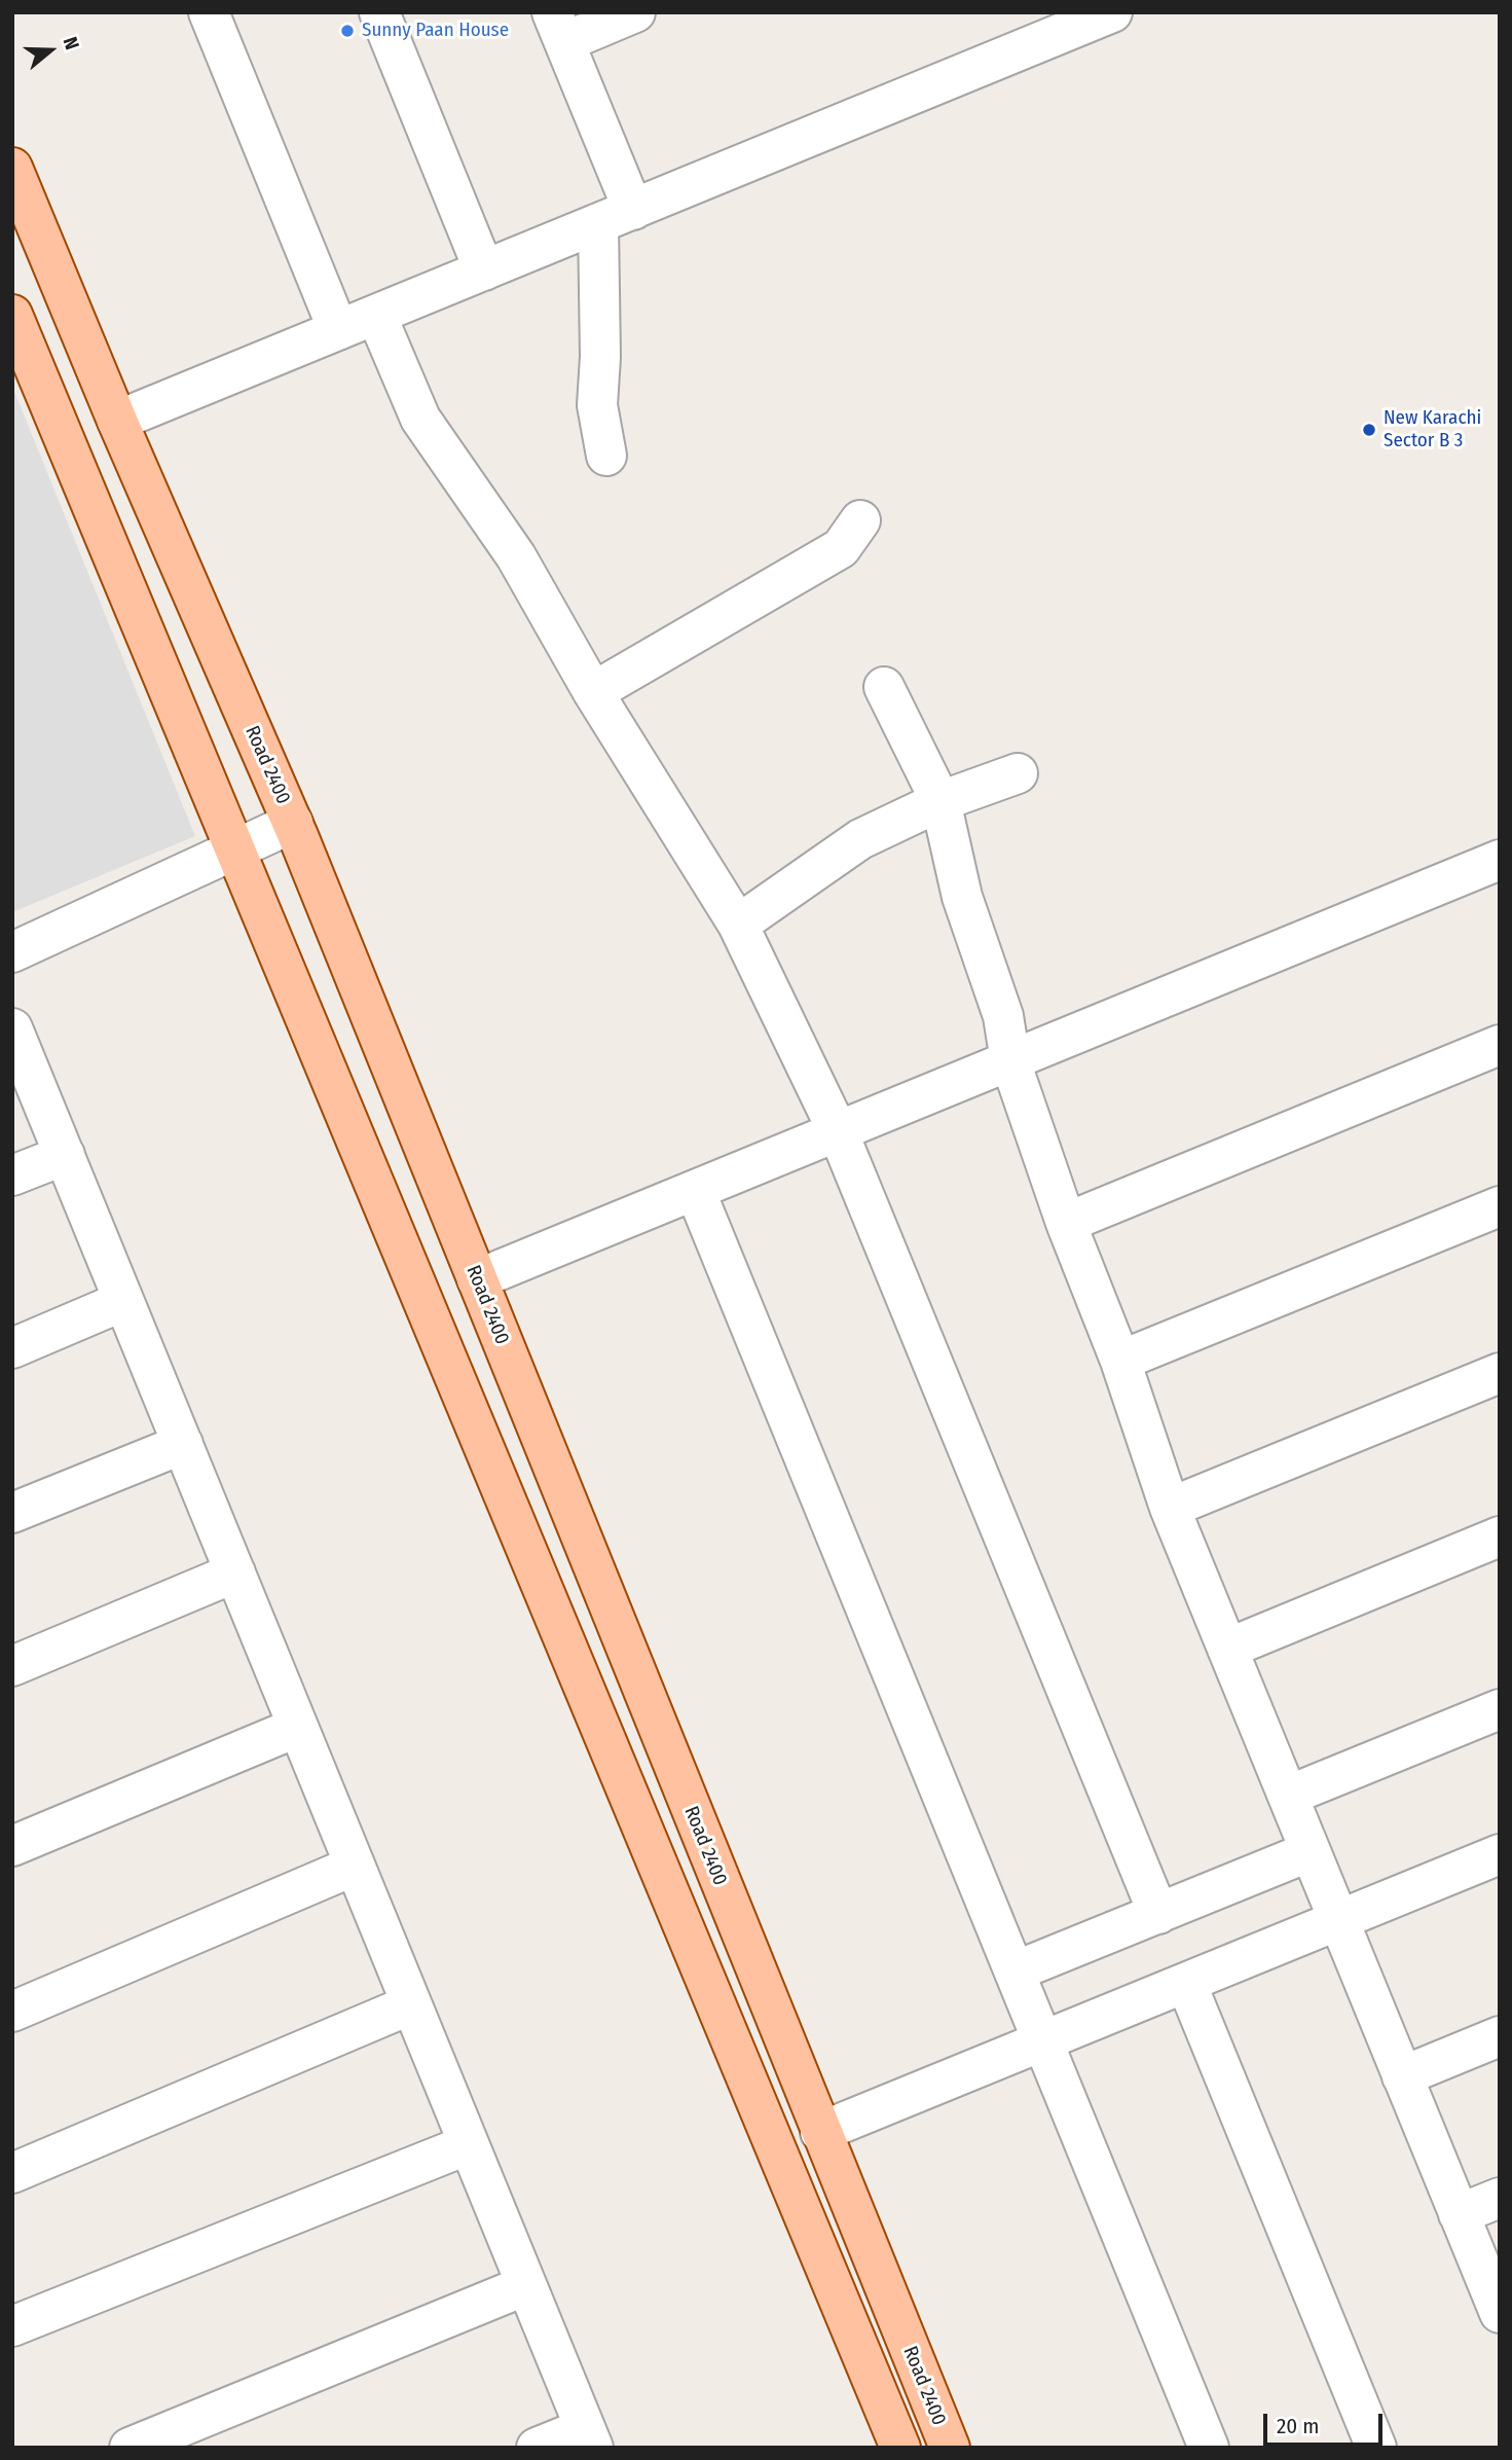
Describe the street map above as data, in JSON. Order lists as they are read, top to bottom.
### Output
{
  "streets": {
    "main road": ["Road 2400"]
  },
  "places": ["Sunny Paan House", "New Karachi Sector B 3"],
  "scale_bar": "20 m",
  "north": "right"
}
